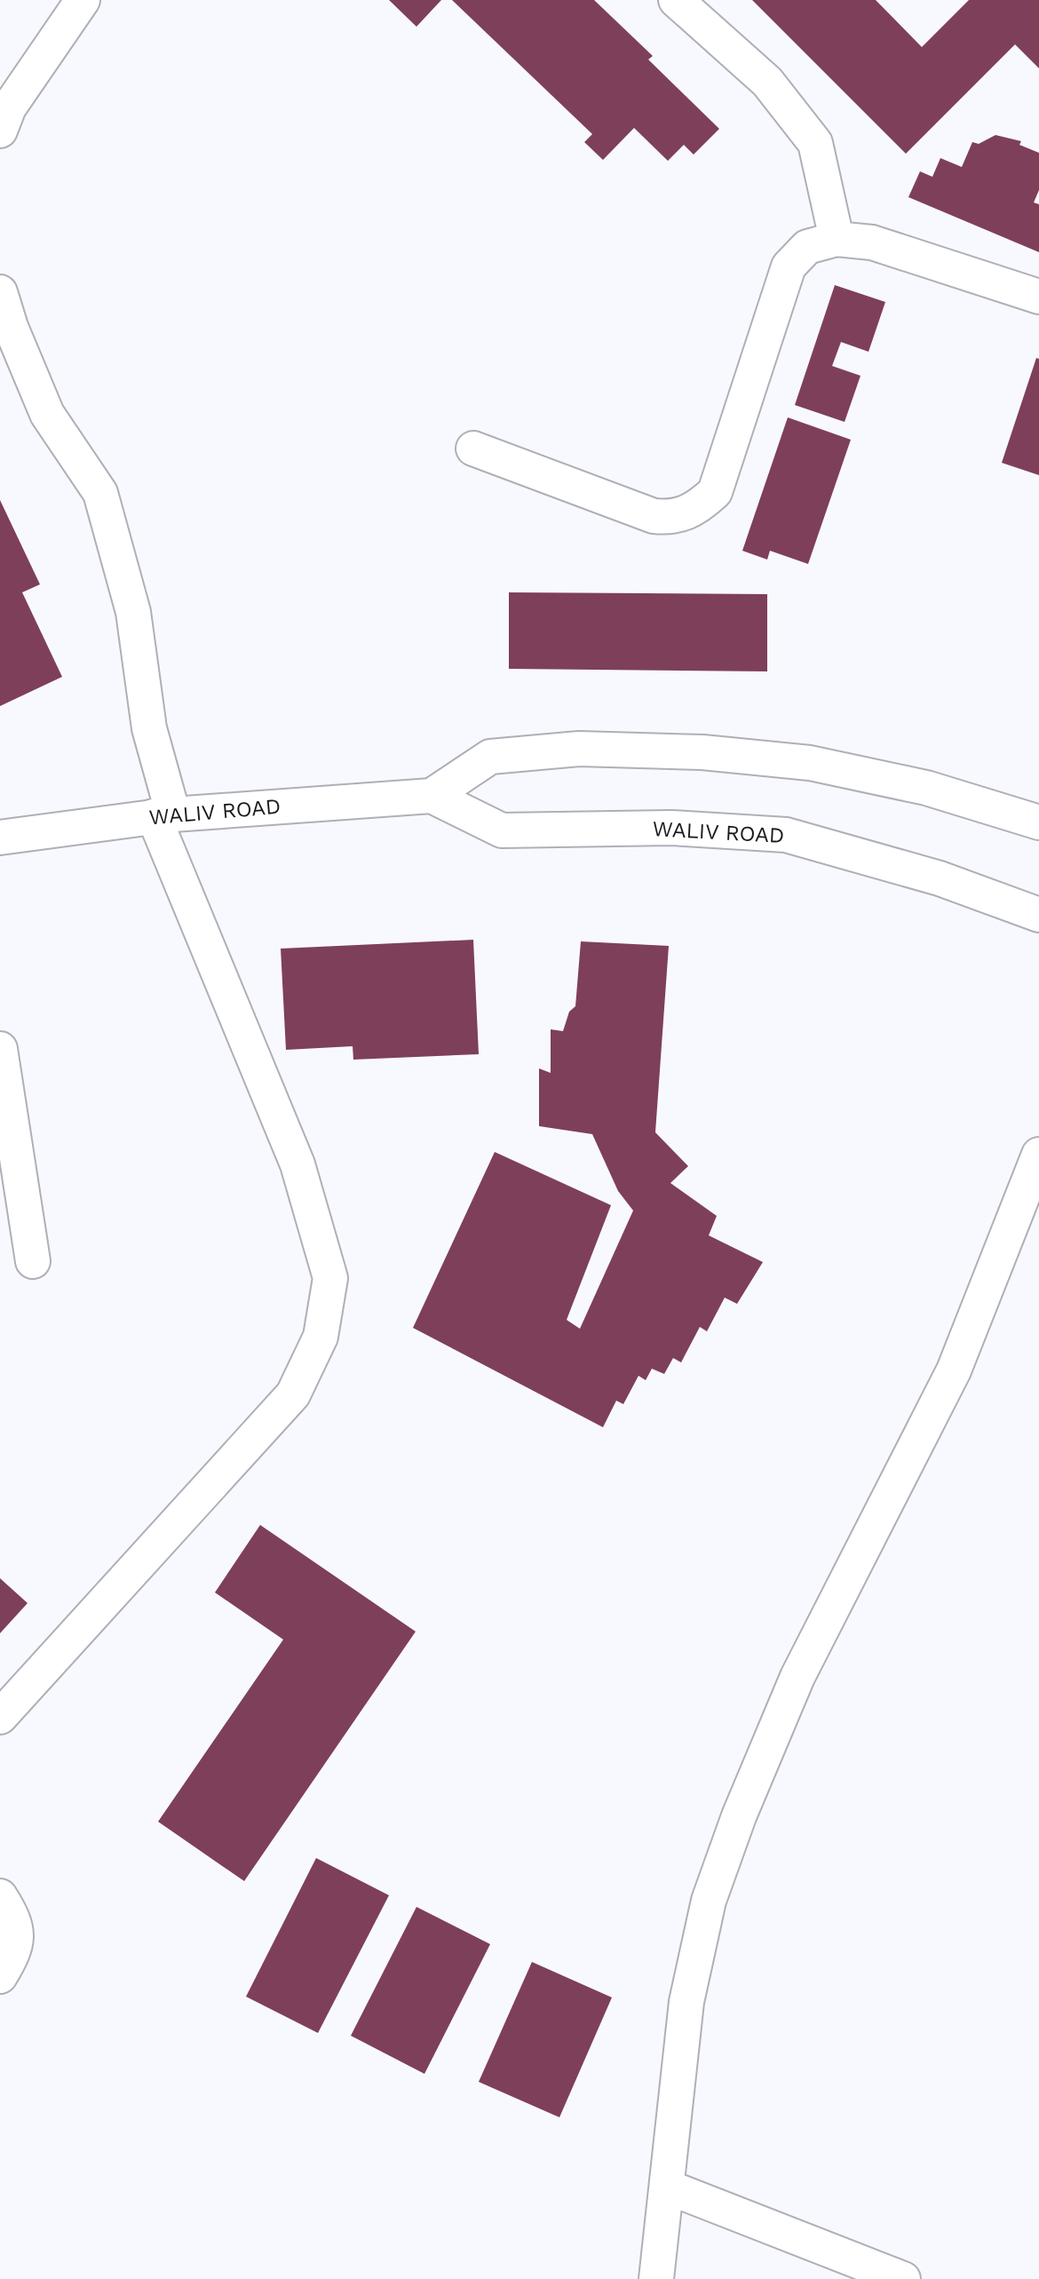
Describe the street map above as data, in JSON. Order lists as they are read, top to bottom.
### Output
{
  "streets": {
    "street": ["WALIV ROAD"]
  }
}
